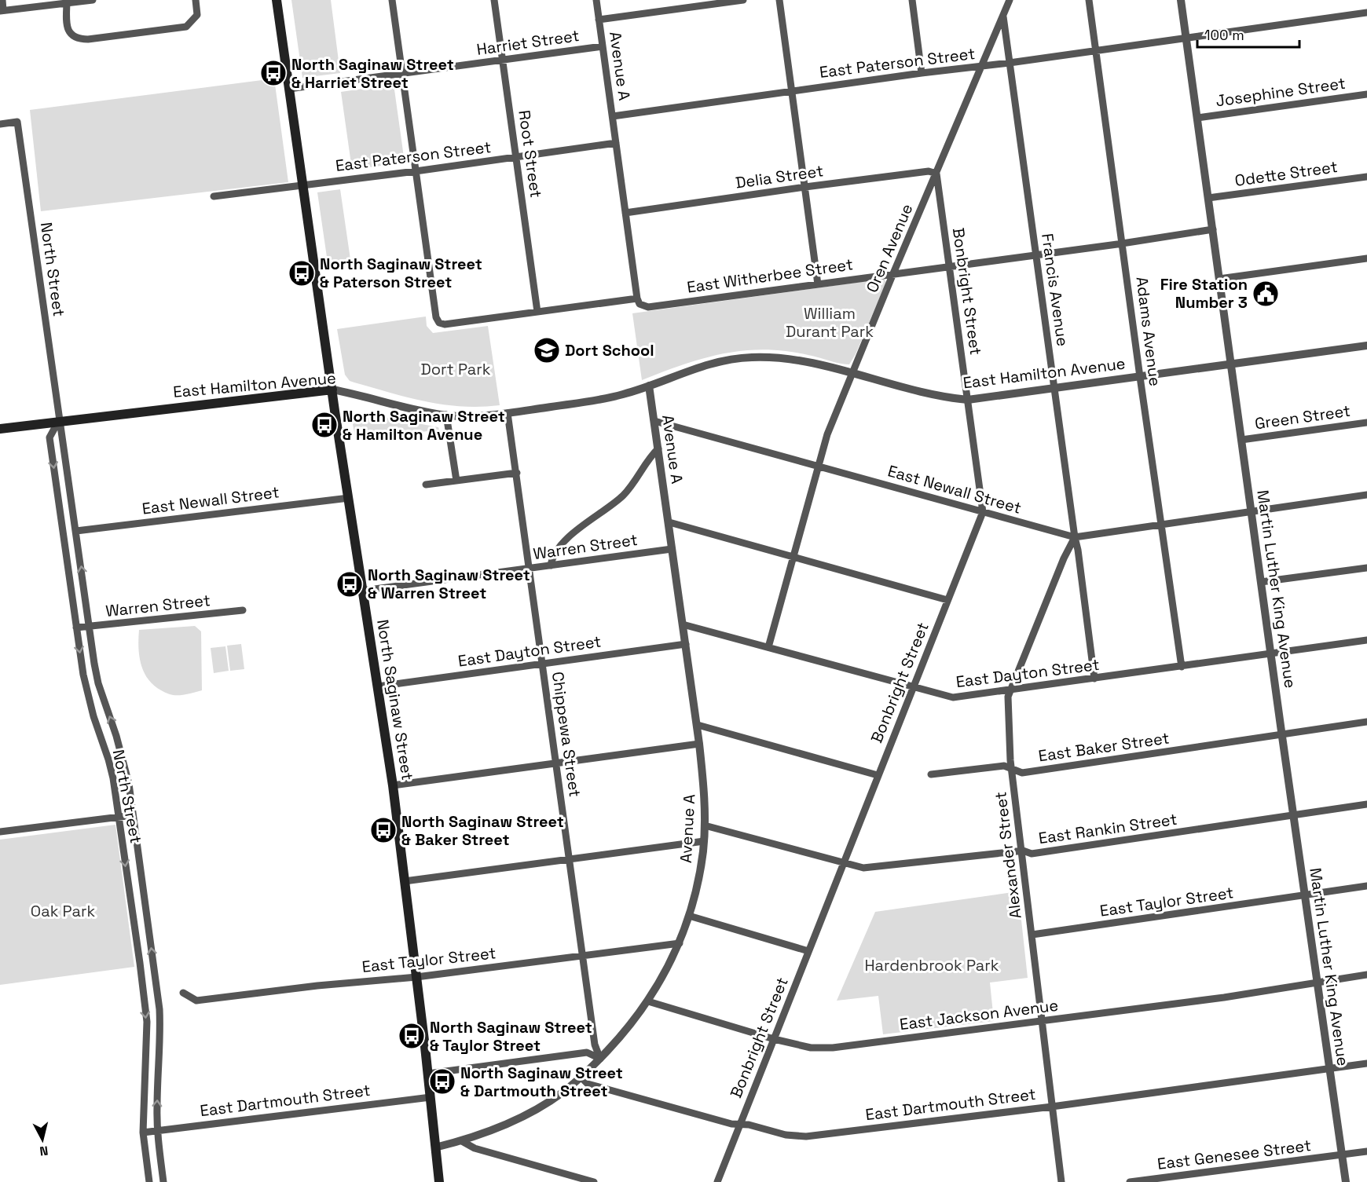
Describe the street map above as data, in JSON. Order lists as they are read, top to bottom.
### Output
{
  "streets": {
    "main road": ["East Hamilton Avenue", "North Saginaw Street"],
    "street": [
      "Harriet Street",
      "East Paterson Street",
      "Avenue A",
      "Josephine Street",
      "Root Street",
      "Odette Street",
      "Delia Street",
      "Oren Avenue",
      "North Street",
      "East Witherbee Street",
      "Francis Avenue",
      "Bonbright Street",
      "Adams Avenue",
      "Green Street",
      "East Newall Street",
      "Warren Street",
      "Martin Luther King Avenue",
      "East Dayton Street",
      "Chippewa Street",
      "East Baker Street",
      "East Rankin Street",
      "Alexander Street",
      "East Taylor Street",
      "East Jackson Avenue",
      "East Dartmouth Street",
      "East Genesee Street"
    ]
  },
  "crossings": [
    ["Harriet Street", "Avenue A"],
    ["Harriet Street", "Root Street"],
    ["Harriet Street", "North Saginaw Street"],
    ["East Paterson Street", "Avenue A"],
    ["East Paterson Street", "Root Street"],
    ["East Paterson Street", "Oren Avenue"],
    ["East Paterson Street", "East Witherbee Street"],
    ["East Paterson Street", "Francis Avenue"],
    ["East Paterson Street", "Adams Avenue"],
    ["East Paterson Street", "Martin Luther King Avenue"],
    ["East Paterson Street", "North Saginaw Street"],
    ["Avenue A", "Delia Street"],
    ["Avenue A", "East Witherbee Street"],
    ["Avenue A", "East Hamilton Avenue"],
    ["Avenue A", "East Newall Street"],
    ["Avenue A", "Warren Street"],
    ["Avenue A", "East Dayton Street"],
    ["Avenue A", "North Saginaw Street"],
    ["Avenue A", "Chippewa Street"],
    ["Avenue A", "East Rankin Street"],
    ["Avenue A", "East Taylor Street"],
    ["Avenue A", "East Jackson Avenue"],
    ["Avenue A", "East Dartmouth Street"],
    ["Josephine Street", "Martin Luther King Avenue"],
    ["Root Street", "East Witherbee Street"],
    ["Odette Street", "Martin Luther King Avenue"],
    ["Delia Street", "Oren Avenue"],
    ["Delia Street", "Bonbright Street"],
    ["Oren Avenue", "East Witherbee Street"],
    ["Oren Avenue", "Francis Avenue"],
    ["Oren Avenue", "Bonbright Street"],
    ["Oren Avenue", "East Hamilton Avenue"],
    ["Oren Avenue", "East Newall Street"],
    ["Oren Avenue", "East Dayton Street"],
    ["North Street", "East Hamilton Avenue"],
    ["North Street", "East Newall Street"],
    ["North Street", "Warren Street"],
    ["North Street", "East Dartmouth Street"],
    ["East Witherbee Street", "Francis Avenue"],
    ["East Witherbee Street", "Bonbright Street"],
    ["East Witherbee Street", "Adams Avenue"],
    ["East Witherbee Street", "Martin Luther King Avenue"],
    ["Francis Avenue", "East Hamilton Avenue"],
    ["Francis Avenue", "East Newall Street"],
    ["Francis Avenue", "East Dayton Street"],
    ["Francis Avenue", "Alexander Street"],
    ["Bonbright Street", "East Hamilton Avenue"],
    ["Bonbright Street", "East Newall Street"],
    ["Bonbright Street", "East Dayton Street"],
    ["Bonbright Street", "East Rankin Street"],
    ["Bonbright Street", "East Jackson Avenue"],
    ["Bonbright Street", "East Dartmouth Street"],
    ["Adams Avenue", "East Hamilton Avenue"],
    ["Adams Avenue", "East Newall Street"],
    ["Adams Avenue", "East Dayton Street"],
    ["East Hamilton Avenue", "Martin Luther King Avenue"],
    ["East Hamilton Avenue", "North Saginaw Street"],
    ["East Hamilton Avenue", "Chippewa Street"],
    ["Green Street", "Martin Luther King Avenue"],
    ["East Newall Street", "Martin Luther King Avenue"],
    ["East Newall Street", "North Saginaw Street"],
    ["East Newall Street", "Alexander Street"],
    ["Warren Street", "North Saginaw Street"],
    ["Warren Street", "Chippewa Street"],
    ["Martin Luther King Avenue", "East Dayton Street"],
    ["Martin Luther King Avenue", "East Baker Street"],
    ["Martin Luther King Avenue", "East Rankin Street"],
    ["Martin Luther King Avenue", "East Taylor Street"],
    ["Martin Luther King Avenue", "East Jackson Avenue"],
    ["Martin Luther King Avenue", "East Dartmouth Street"],
    ["Martin Luther King Avenue", "East Genesee Street"],
    ["East Dayton Street", "North Saginaw Street"],
    ["East Dayton Street", "Chippewa Street"],
    ["East Dayton Street", "Alexander Street"],
    ["North Saginaw Street", "East Taylor Street"],
    ["North Saginaw Street", "East Dartmouth Street"],
    ["Chippewa Street", "East Taylor Street"],
    ["East Baker Street", "Alexander Street"],
    ["East Rankin Street", "Alexander Street"],
    ["Alexander Street", "East Taylor Street"],
    ["Alexander Street", "East Jackson Avenue"],
    ["Alexander Street", "East Dartmouth Street"]
  ],
  "parks": [
    "William Durant Park",
    "Dort Park",
    "Oak Park",
    "Hardenbrook Park"
  ],
  "places": {
    "bus stop": [
      "North Saginaw Street & Harriet Street",
      "North Saginaw Street & Paterson Street",
      "North Saginaw Street & Hamilton Avenue",
      "North Saginaw Street & Warren Street",
      "North Saginaw Street & Baker Street",
      "North Saginaw Street & Taylor Street",
      "North Saginaw Street & Dartmouth Street"
    ],
    "public building": ["Fire Station Number 3"],
    "school or university": ["Dort School"]
  },
  "scale_bar": "100 m",
  "north": "bottom"
}
